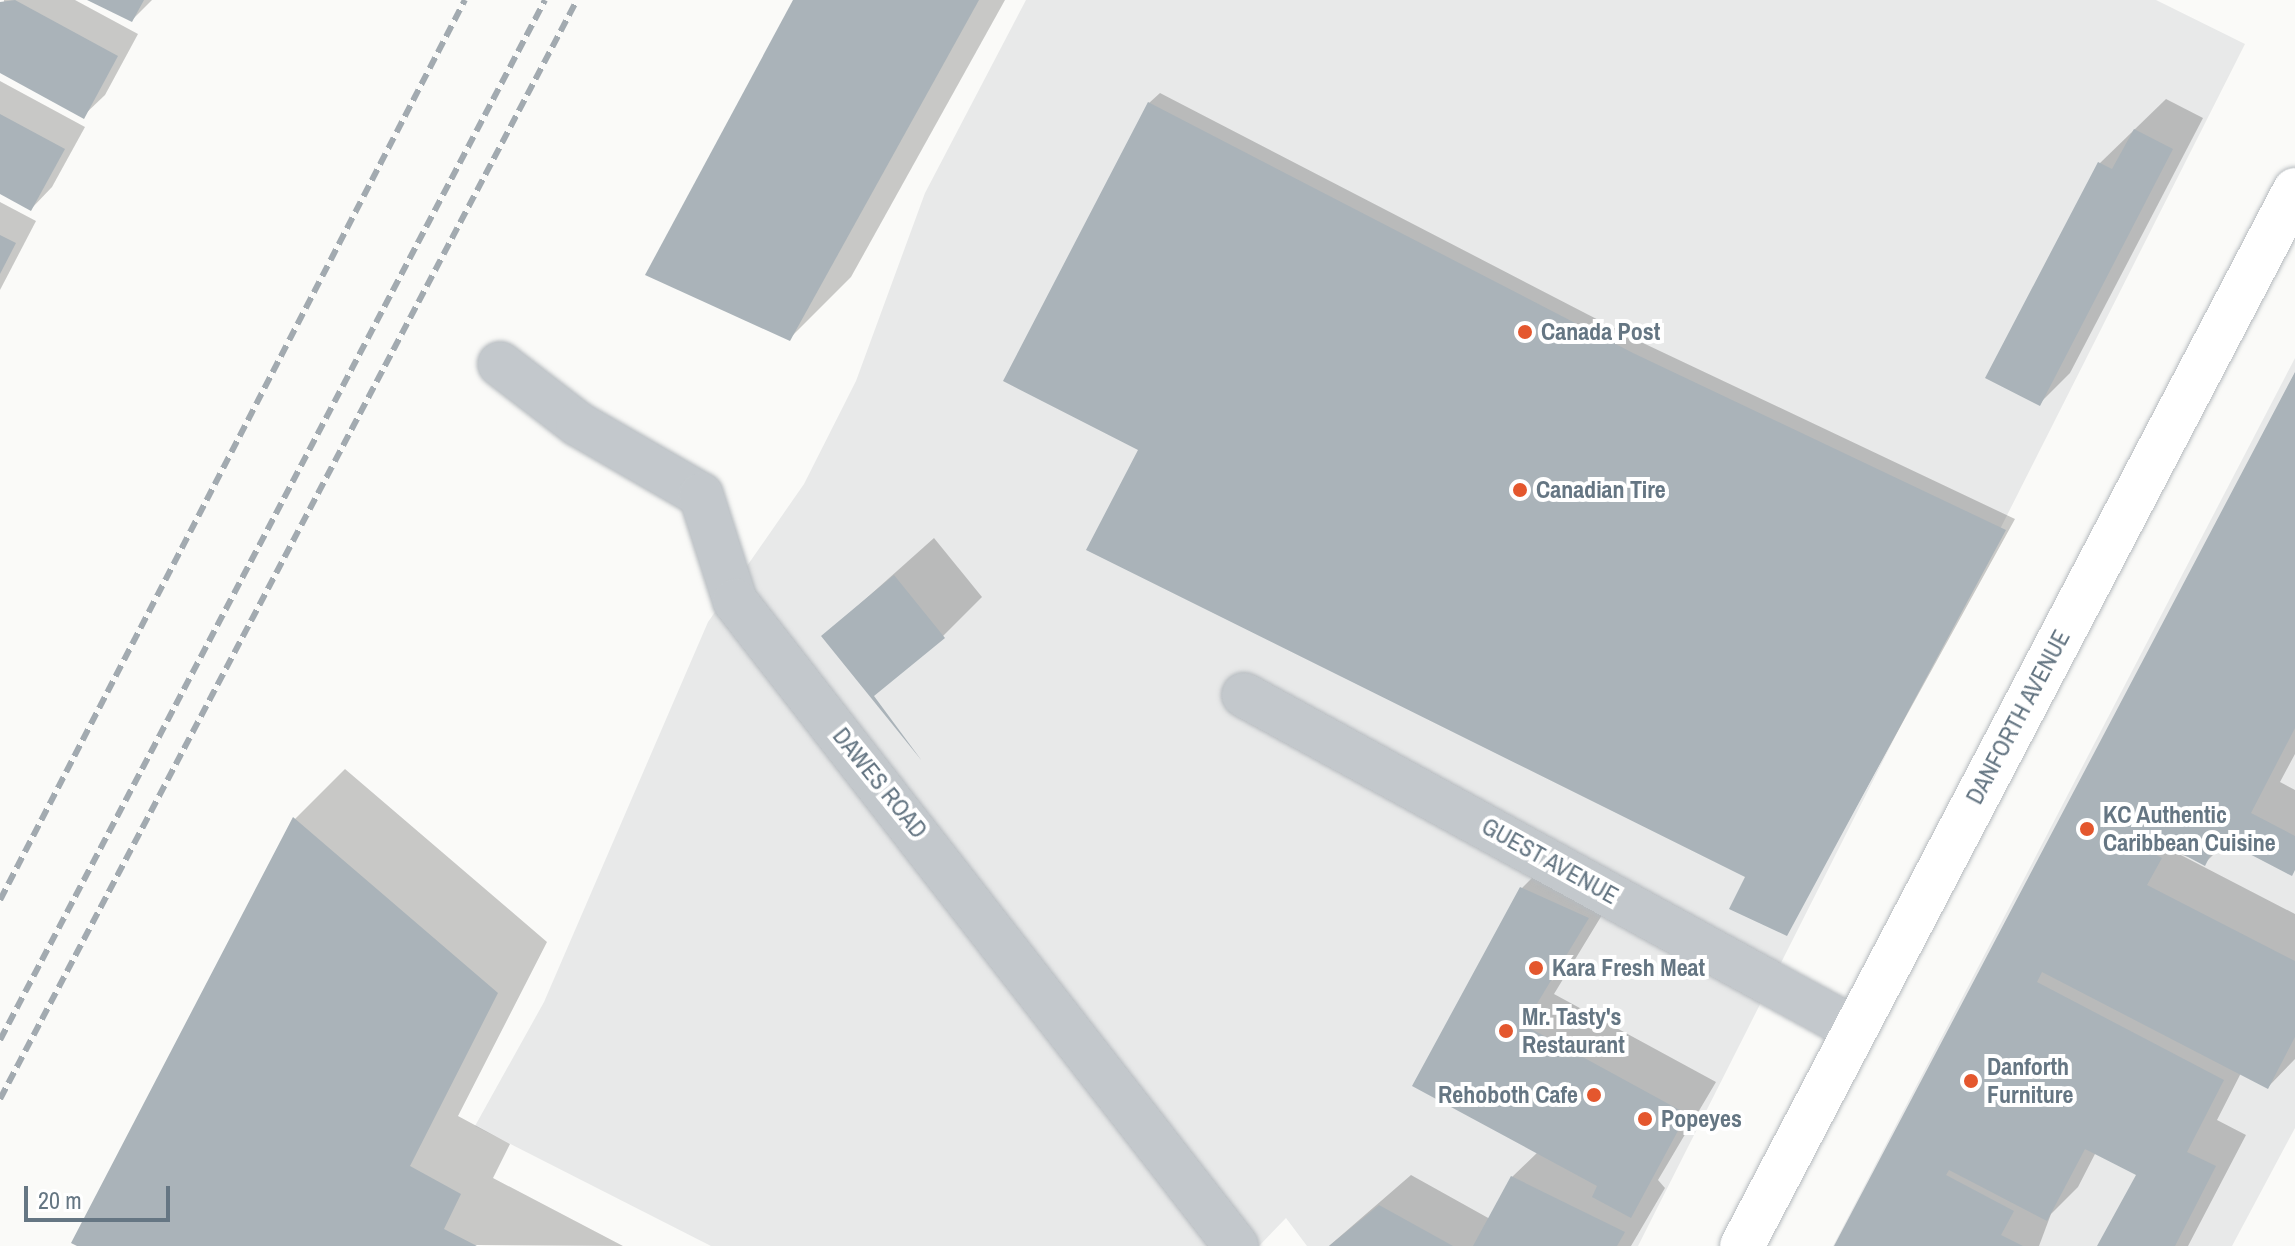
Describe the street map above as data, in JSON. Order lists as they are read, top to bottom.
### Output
{
  "streets": {
    "main road": ["DANFORTH AVENUE"],
    "street": ["DAWES ROAD", "GUEST AVENUE"]
  },
  "crossings": [
    ["DANFORTH AVENUE", "GUEST AVENUE"]
  ],
  "places": [
    "Canada Post",
    "Canadian Tire",
    "KC Authentic Caribbean Cuisine",
    "Kara Fresh Meat",
    "Mr. Tasty's Restaurant",
    "Danforth Furniture",
    "Rehoboth Cafe",
    "Popeyes"
  ],
  "scale_bar": "20 m"
}
